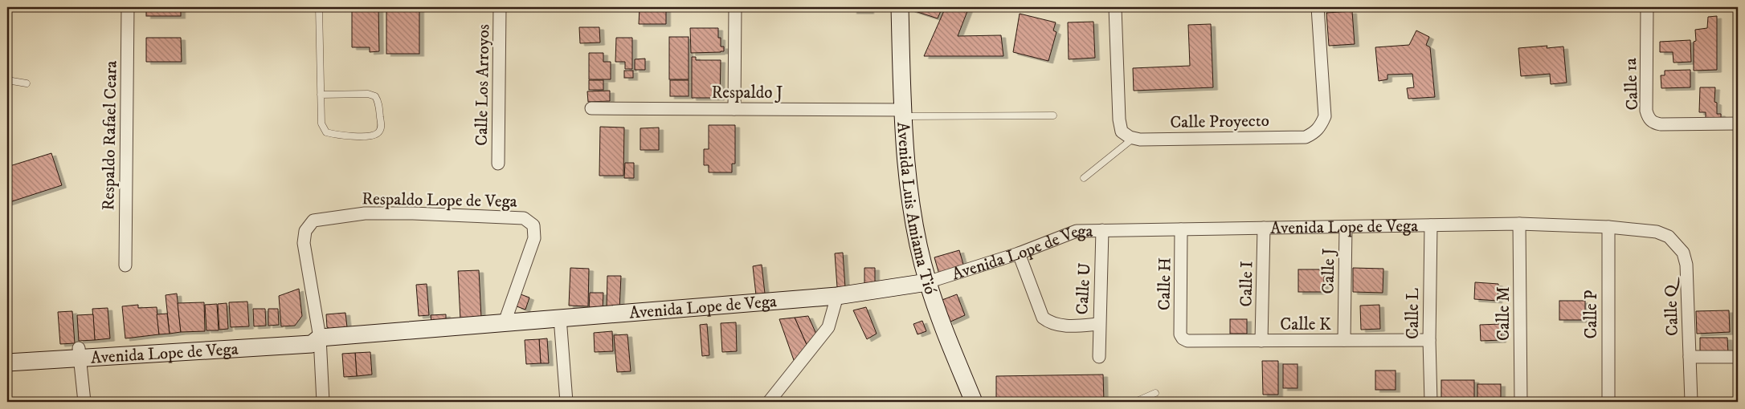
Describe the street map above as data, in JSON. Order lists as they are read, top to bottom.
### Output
{
  "streets": {
    "street": [
      "Calle 1a",
      "Calle Los Arroyos",
      "Respaldo J",
      "Calle Proyecto",
      "Respaldo Rafael Ceara",
      "Respaldo Lope de Vega",
      "Avenida Luis Amiama Tió",
      "Avenida Lope de Vega",
      "Calle J",
      "Calle H",
      "Calle I",
      "Calle U",
      "Calle Q",
      "Calle L",
      "Calle M",
      "Calle P",
      "Calle K"
    ]
  },
  "crossings": [
    ["Respaldo J", "Avenida Luis Amiama Tió"],
    ["Respaldo Lope de Vega", "Avenida Lope de Vega"],
    ["Avenida Luis Amiama Tió", "Avenida Lope de Vega"],
    ["Avenida Lope de Vega", "Calle J"],
    ["Avenida Lope de Vega", "Calle H"],
    ["Avenida Lope de Vega", "Calle I"],
    ["Avenida Lope de Vega", "Calle U"],
    ["Avenida Lope de Vega", "Calle Q"],
    ["Avenida Lope de Vega", "Calle L"],
    ["Avenida Lope de Vega", "Calle M"],
    ["Avenida Lope de Vega", "Calle P"],
    ["Calle J", "Calle K"],
    ["Calle H", "Calle K"],
    ["Calle I", "Calle K"],
    ["Calle L", "Calle K"]
  ]
}
